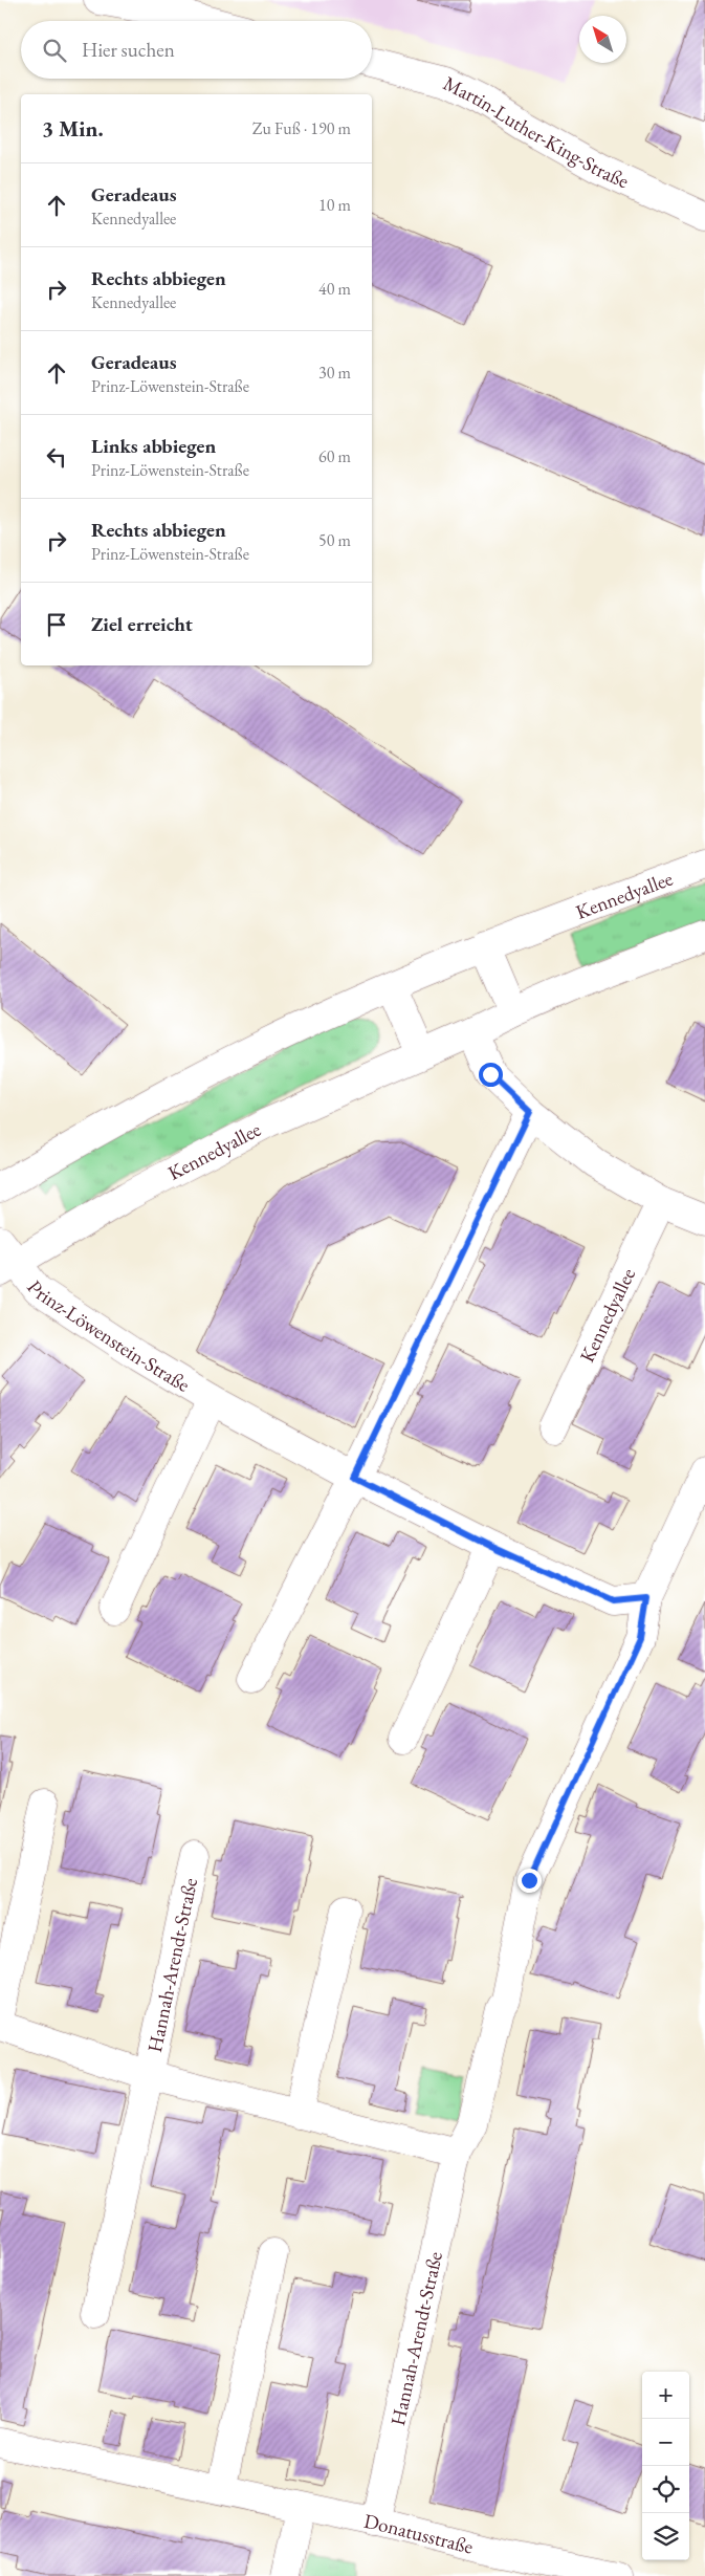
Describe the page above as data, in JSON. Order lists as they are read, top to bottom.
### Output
{
  "streets": {
    "street": [
      "Martin-Luther-King-Straße",
      "Kennedyallee",
      "Prinz-Löwenstein-Straße",
      "Hannah-Arendt-Straße",
      "Donatusstraße"
    ]
  },
  "crossings": [
    ["Kennedyallee", "Prinz-Löwenstein-Straße"],
    ["Prinz-Löwenstein-Straße", "Hannah-Arendt-Straße"],
    ["Hannah-Arendt-Straße", "Donatusstraße"]
  ],
  "north": "top left",
  "page": {
    "search": "Hier suchen",
    "heading": ["3 Min.", "Zu Fuß · 190 m"],
    "list": [
      ["Geradeaus", "Kennedyallee", "10 m"],
      ["Rechts abbiegen", "Kennedyallee", "40 m"],
      ["Geradeaus", "Prinz-Löwenstein-Straße", "30 m"],
      ["Links abbiegen", "Prinz-Löwenstein-Straße", "60 m"],
      ["Rechts abbiegen", "Prinz-Löwenstein-Straße", "50 m"],
      "Ziel erreicht"
    ],
    "map_buttons": ["+", "−"]
  }
}
